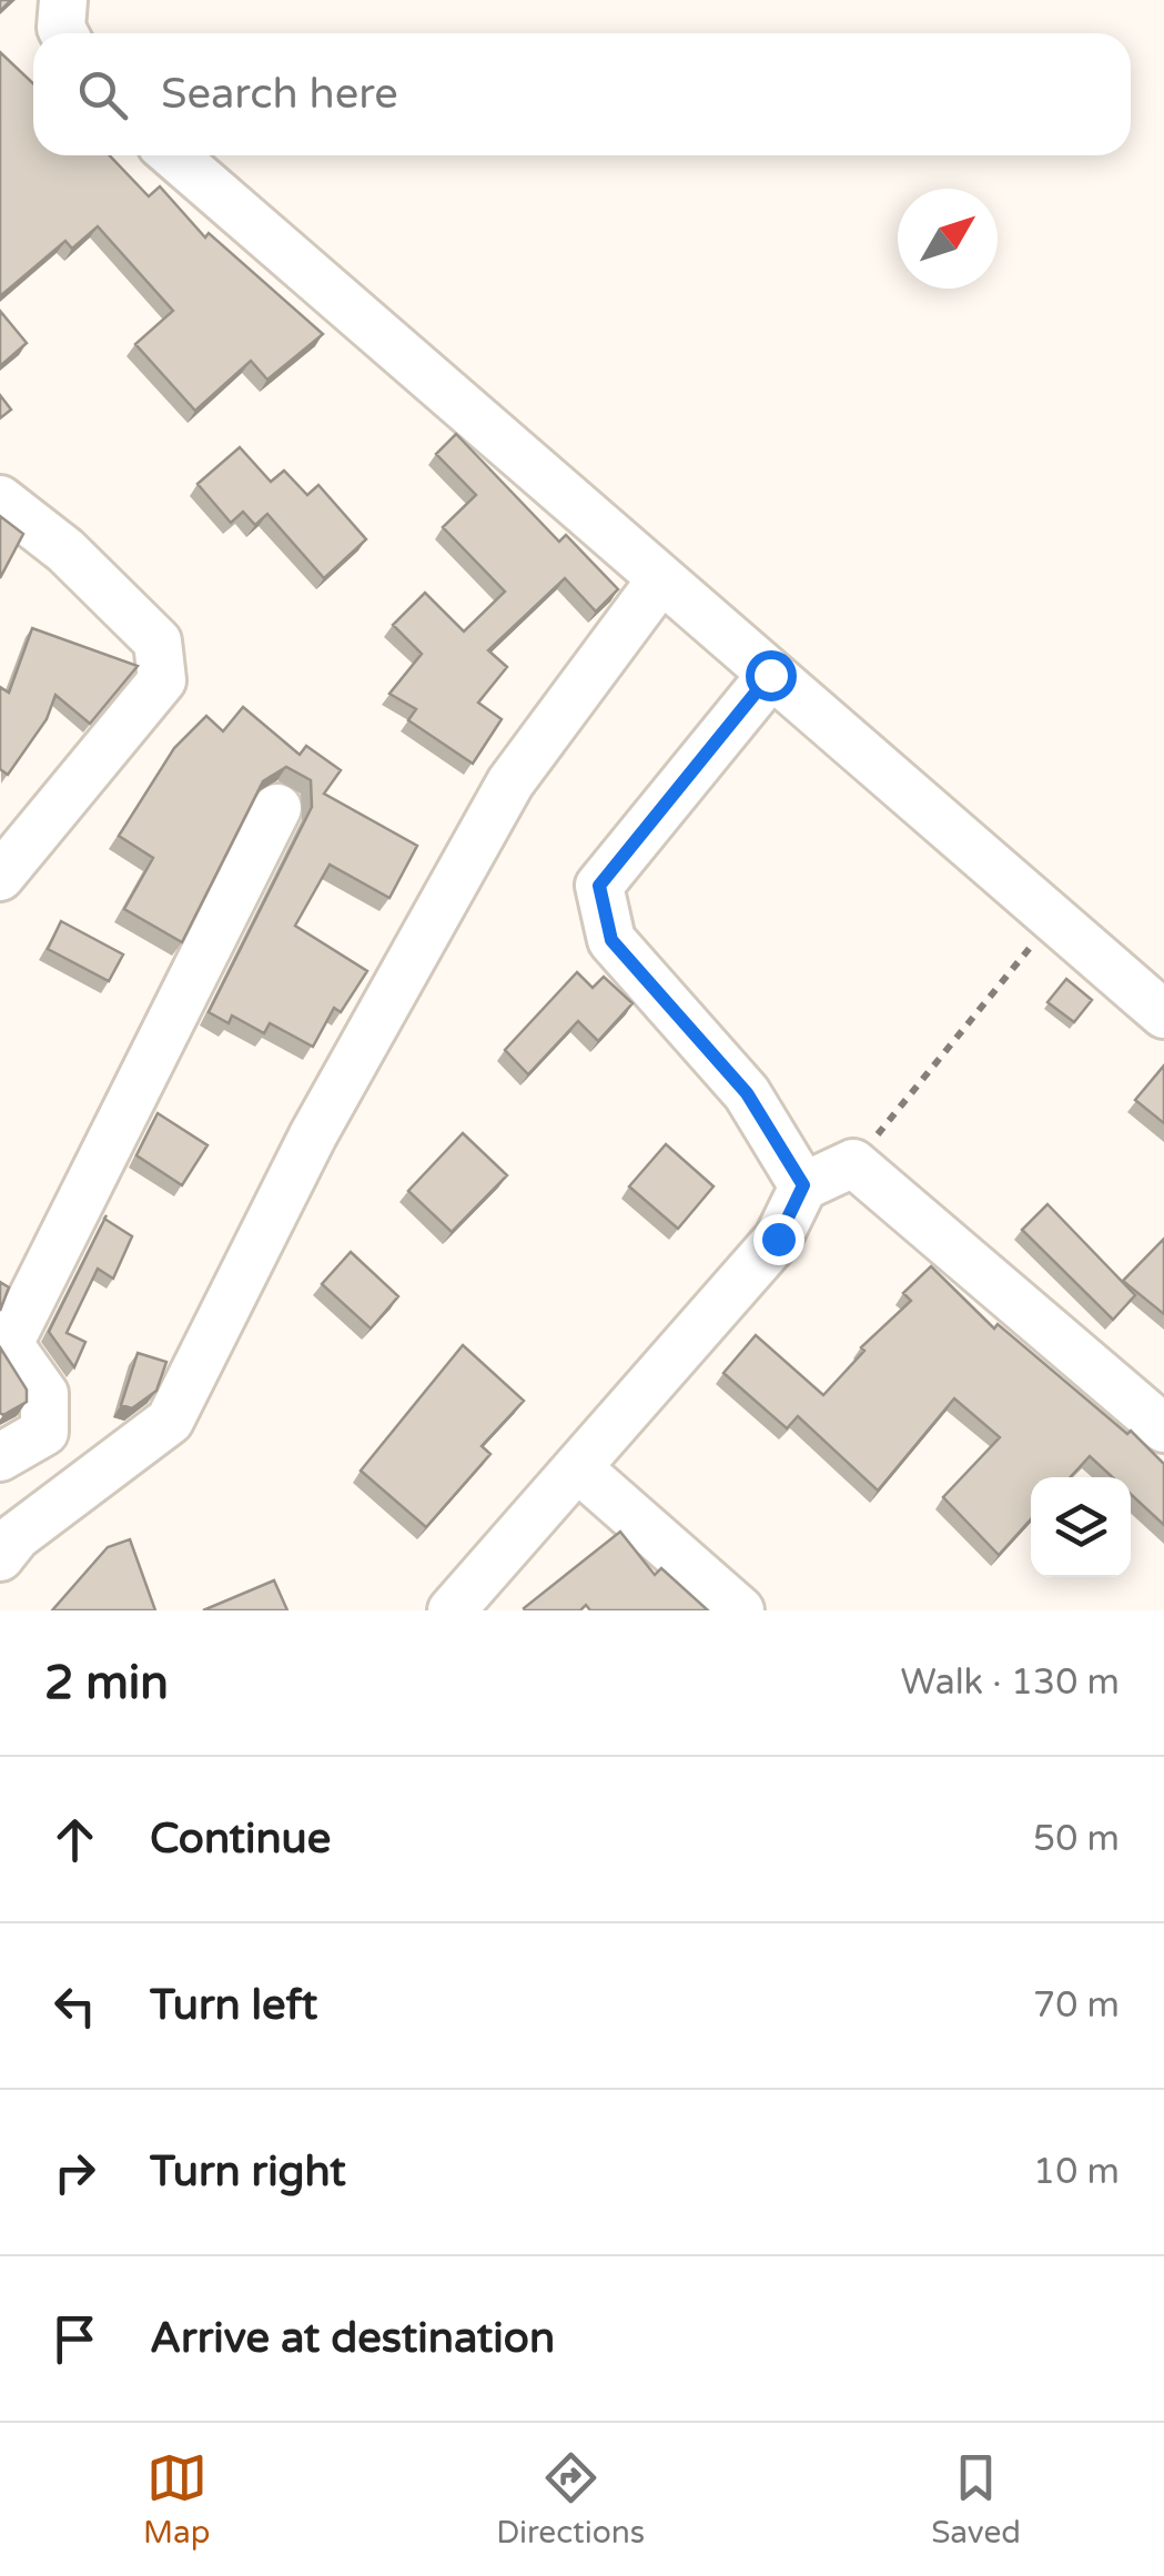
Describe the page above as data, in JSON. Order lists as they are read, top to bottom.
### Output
{
  "north": "top right",
  "page": {
    "search": "Search here",
    "heading": ["2 min", "Walk · 130 m"],
    "list": [
      ["Continue", "50 m"],
      ["Turn left", "70 m"],
      ["Turn right", "10 m"],
      "Arrive at destination"
    ],
    "nav": ["Map", "Directions", "Saved"]
  }
}
